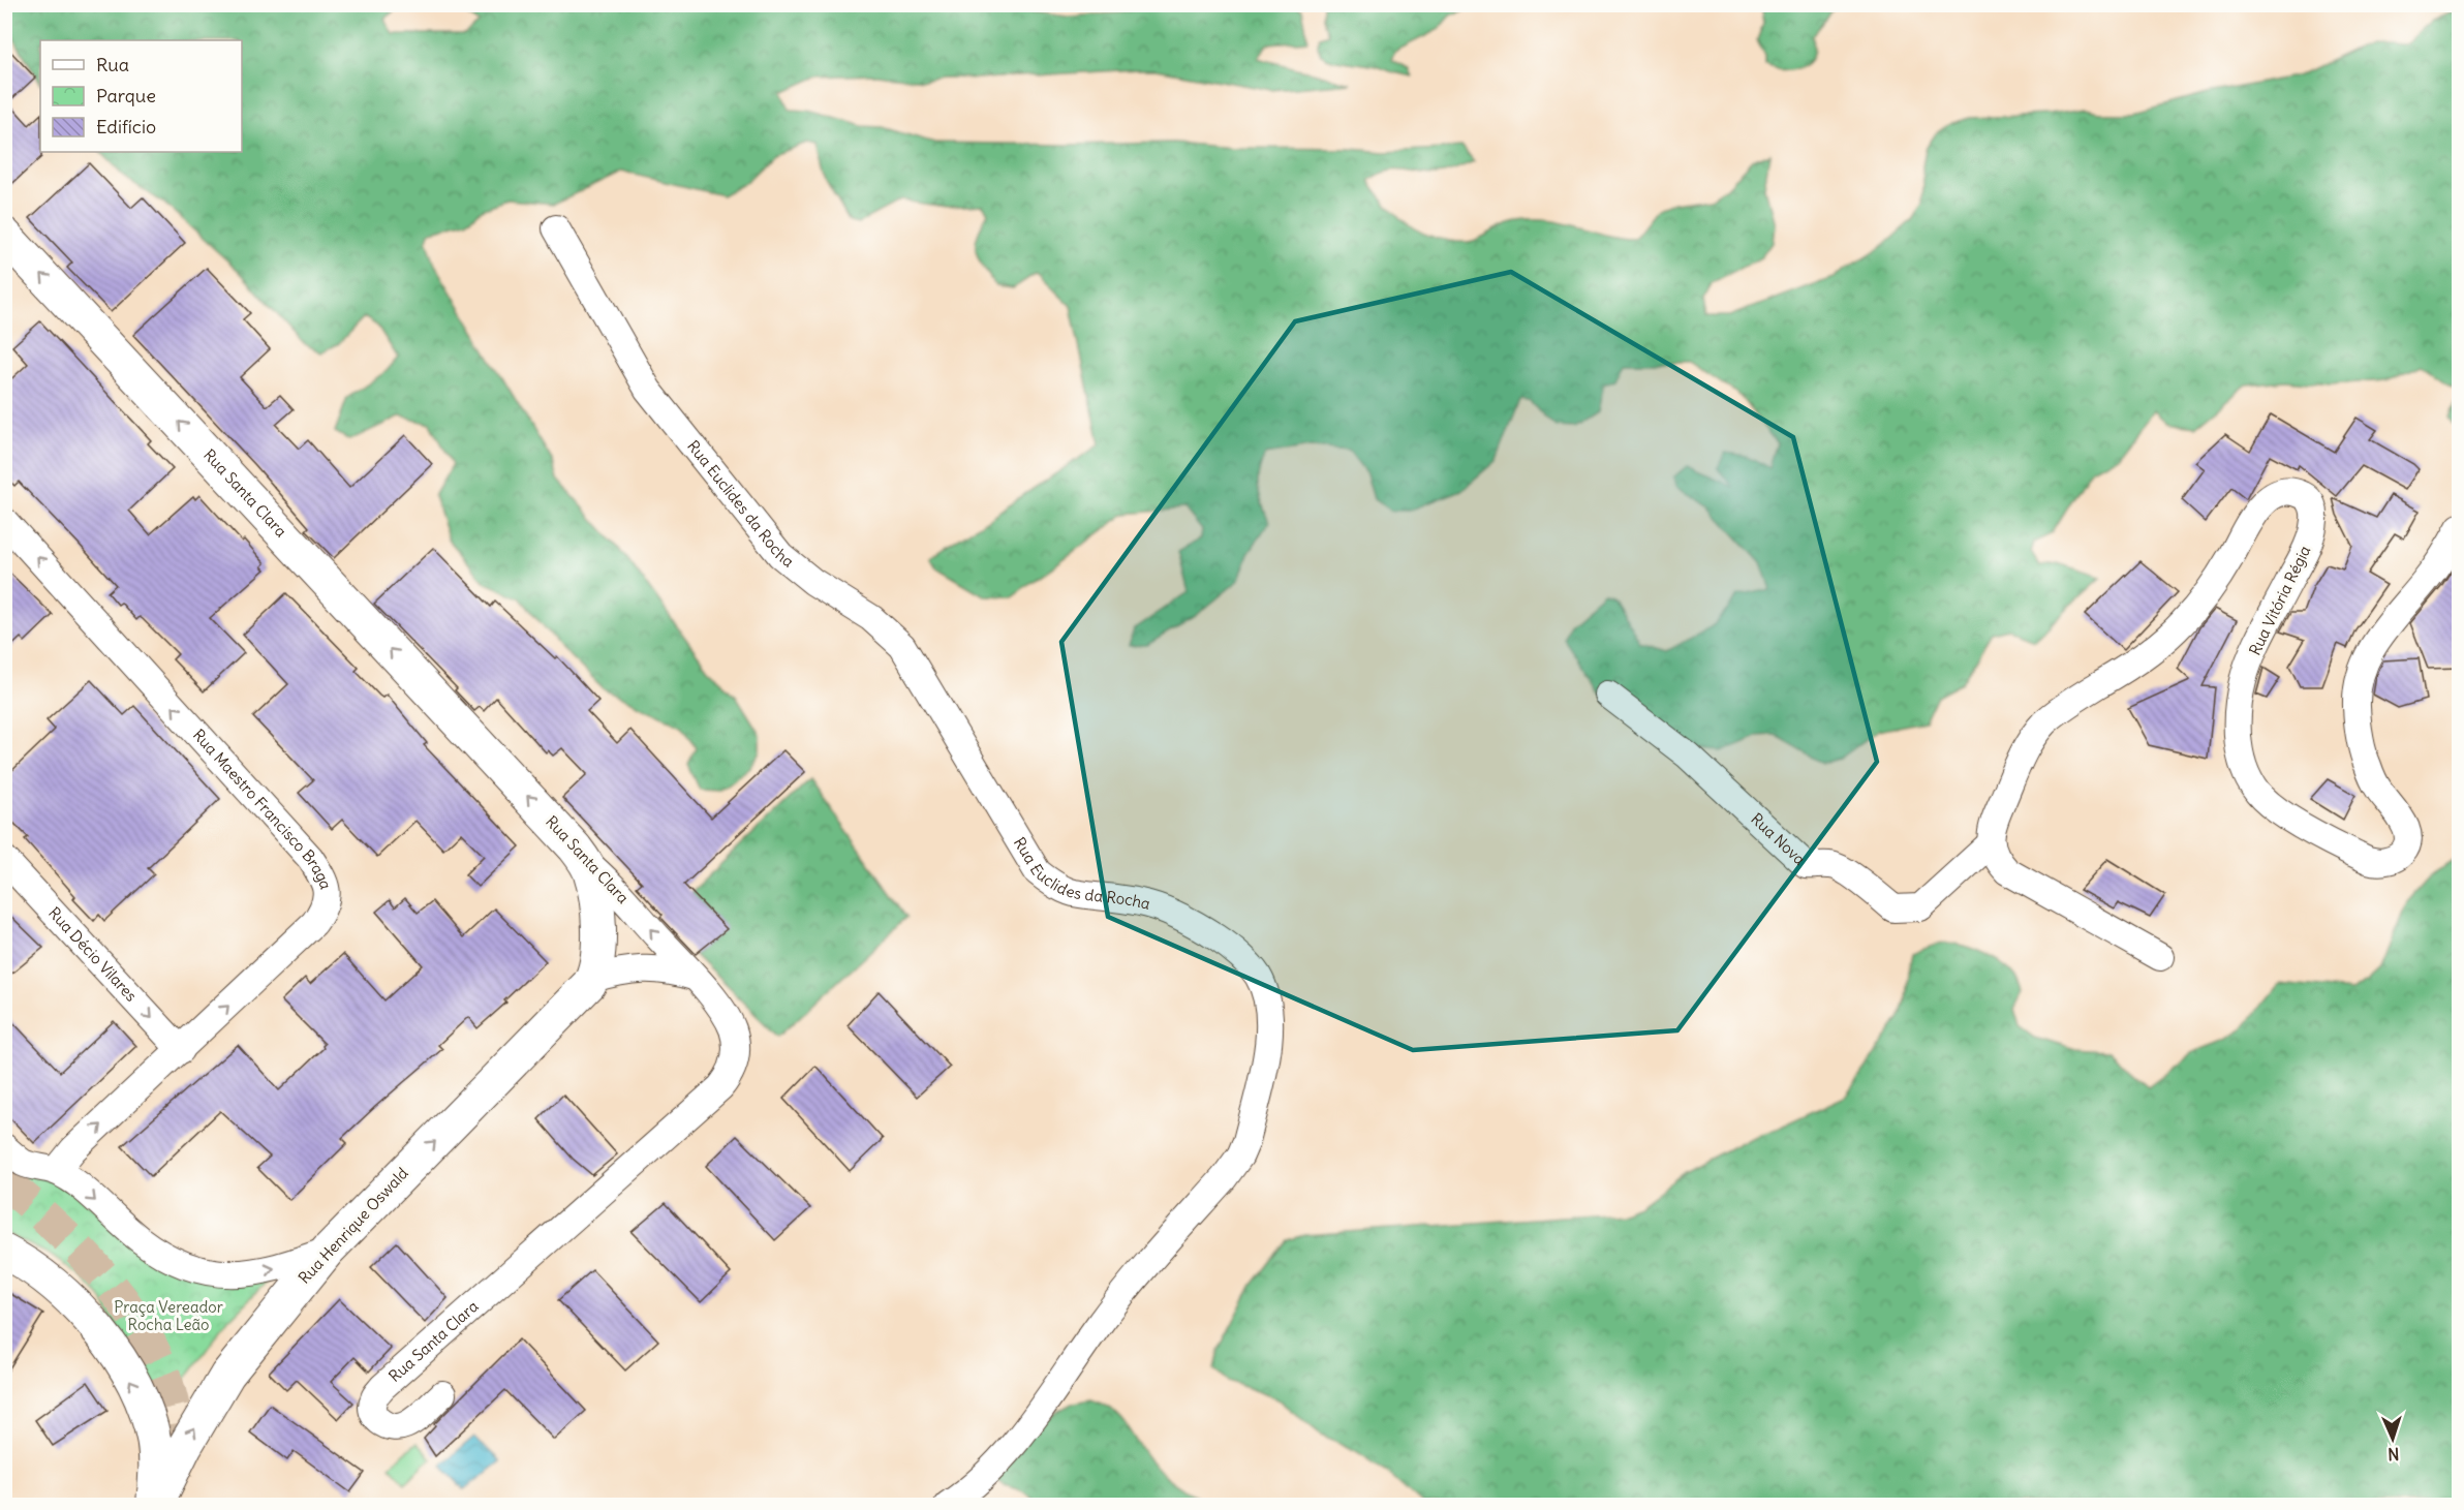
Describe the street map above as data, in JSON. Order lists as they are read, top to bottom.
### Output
{
  "streets": {
    "main road": ["Rua Santa Clara", "Rua Henrique Oswald"],
    "street": [
      "Rua Euclides da Rocha",
      "Rua Vitória Régia",
      "Rua Maestro Francisco Braga",
      "Rua Nova",
      "Rua Décio Vilares"
    ]
  },
  "crossings": [
    ["Rua Santa Clara", "Rua Henrique Oswald"],
    ["Rua Vitória Régia", "Rua Nova"],
    ["Rua Maestro Francisco Braga", "Rua Décio Vilares"]
  ],
  "one_way": ["Rua Santa Clara", "Rua Décio Vilares", "Rua Henrique Oswald"],
  "parks": ["Praça Vereador Rocha Leão"],
  "legend": ["Rua", "Parque", "Edifício"],
  "north": "bottom"
}
